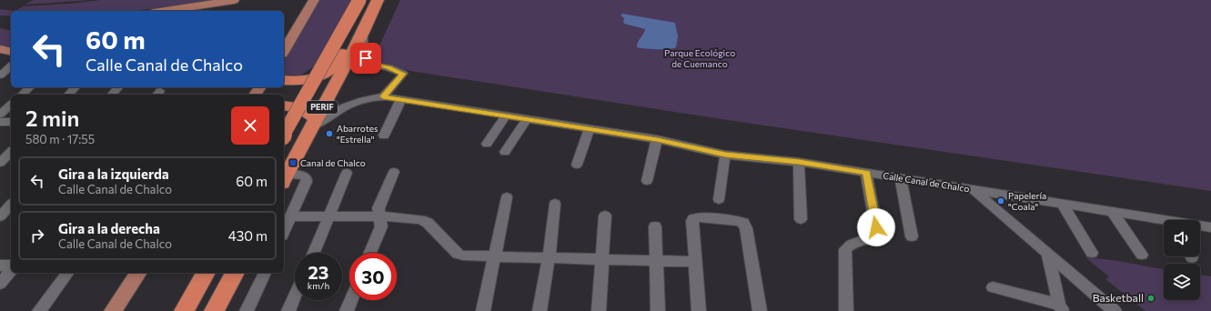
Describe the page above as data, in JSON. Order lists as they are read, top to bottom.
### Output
{
  "streets": {
    "highway": ["PERIF"],
    "street": ["Calle Canal de Chalco"]
  },
  "crossings": [
    ["PERIF", "Calle Canal de Chalco"]
  ],
  "parks": ["Parque Ecológico de Cuemanco"],
  "places": {
    "other": ["Abarrotes \"Estrella\"", "Papelería \"Coala\"", "Basketball"],
    "transit": ["Canal de Chalco"]
  },
  "page": {
    "turn": ["60 m", "Calle Canal de Chalco"],
    "heading": ["2 min", "580 m · 17:55"],
    "list": [
      {
        "name": "Gira a la izquierda",
        "note": "Calle Canal de Chalco",
        "value": "60 m"
      },
      {
        "name": "Gira a la derecha",
        "note": "Calle Canal de Chalco",
        "value": "430 m"
      }
    ],
    "speed": "23 km/h",
    "limit": "30"
  }
}
